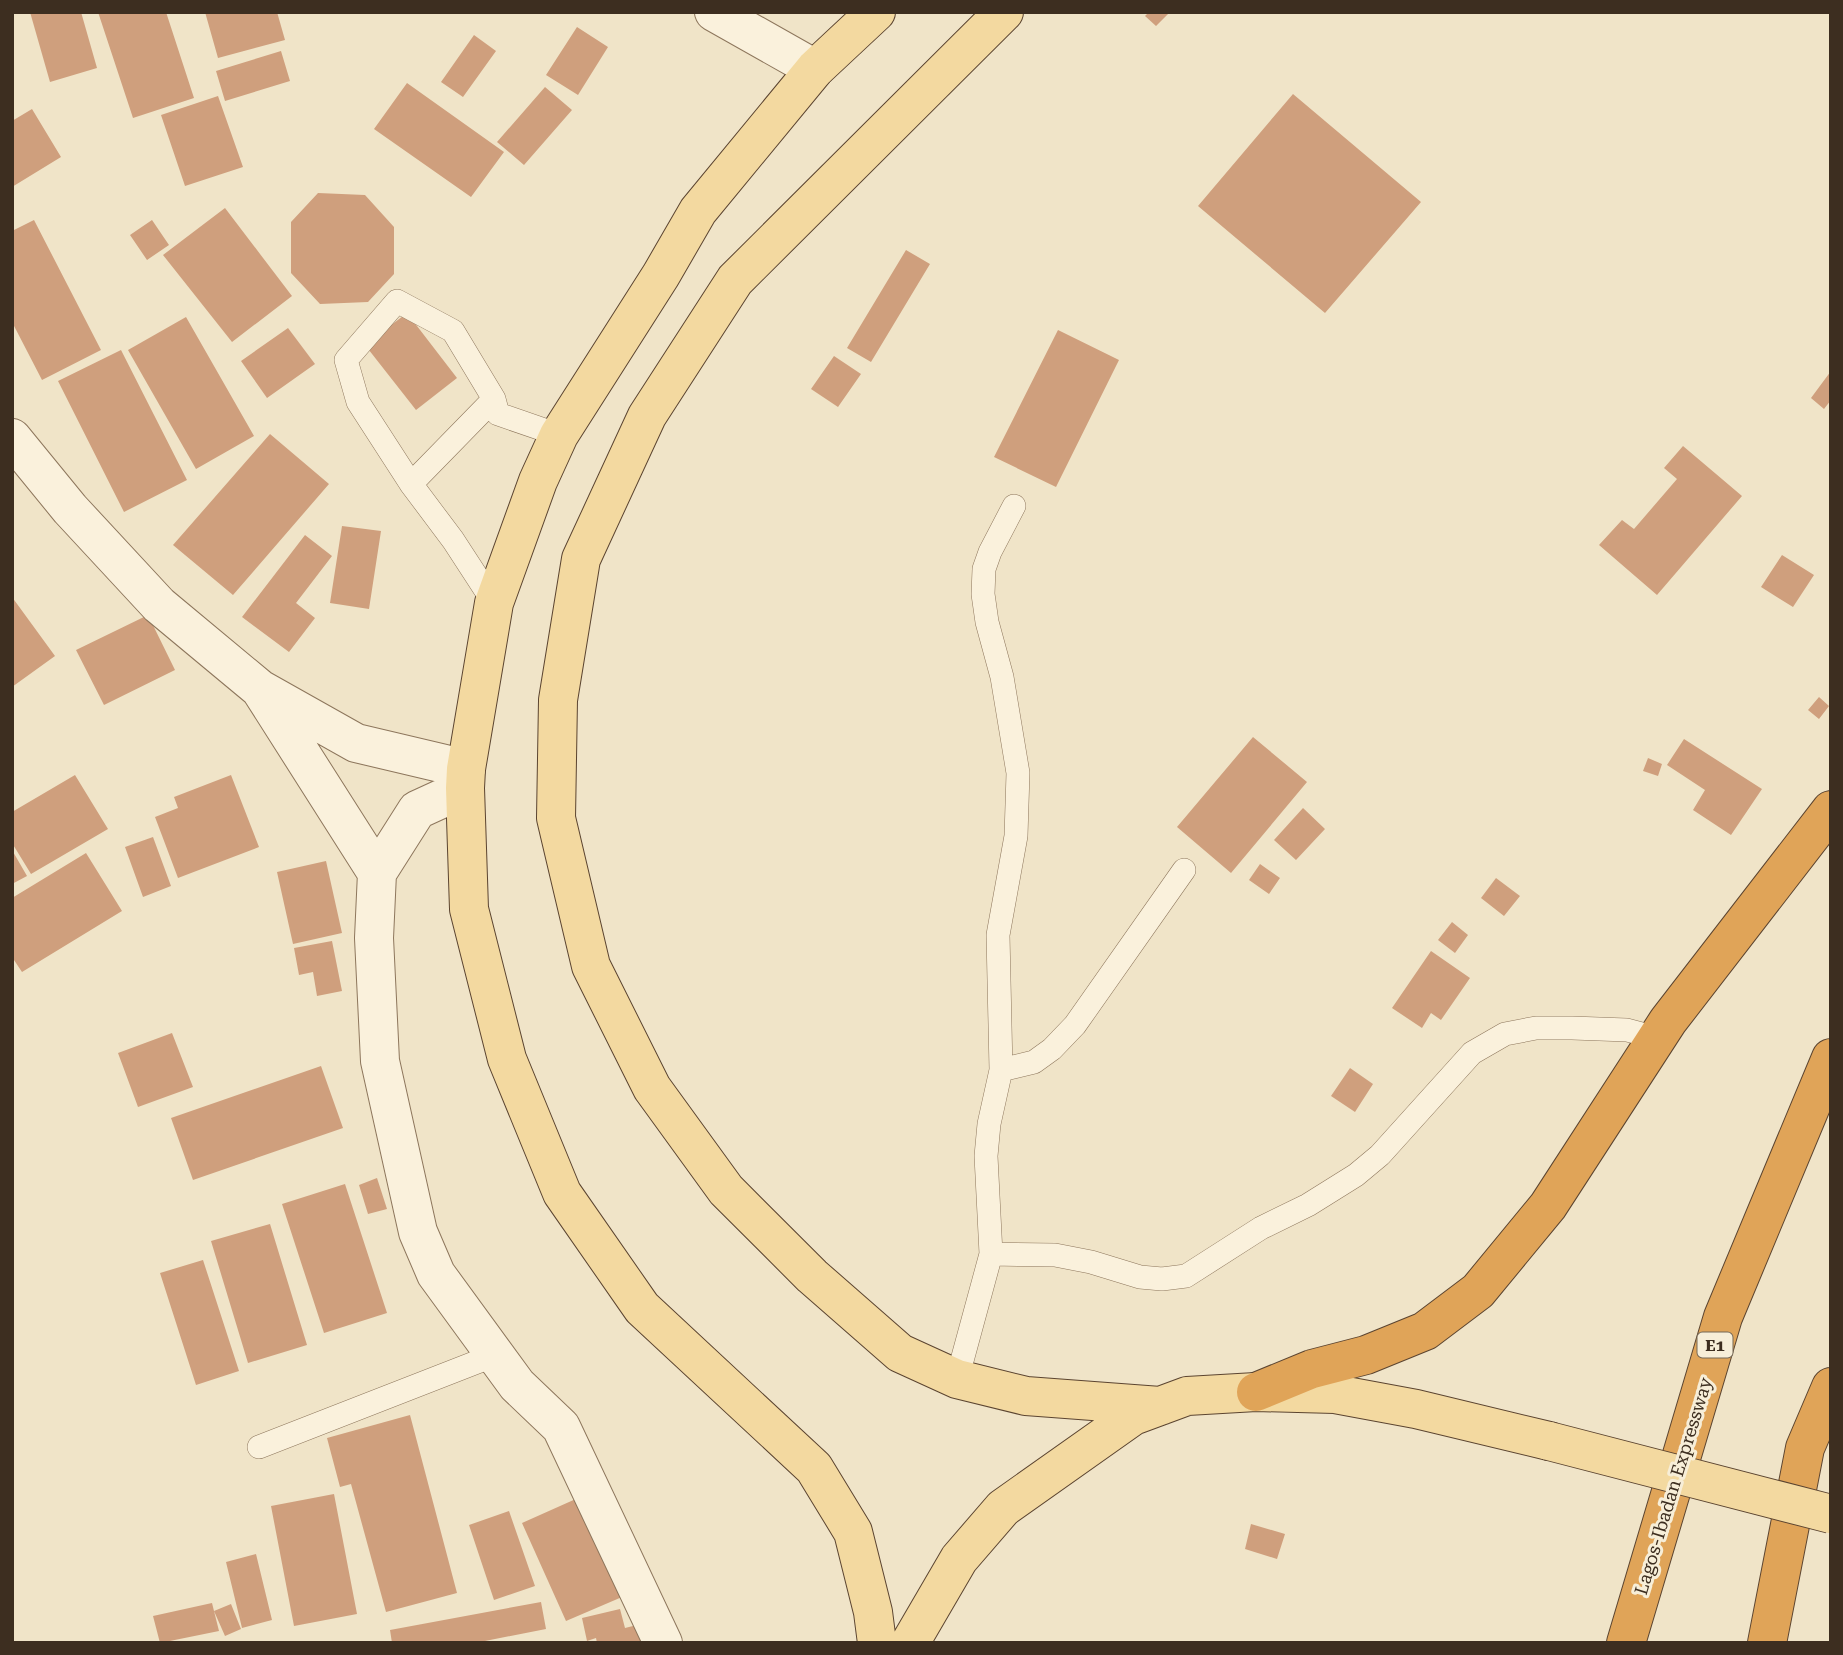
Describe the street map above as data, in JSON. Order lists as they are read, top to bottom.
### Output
{
  "streets": {
    "highway": ["E1", "Lagos-Ibadan Expressway"]
  }
}
